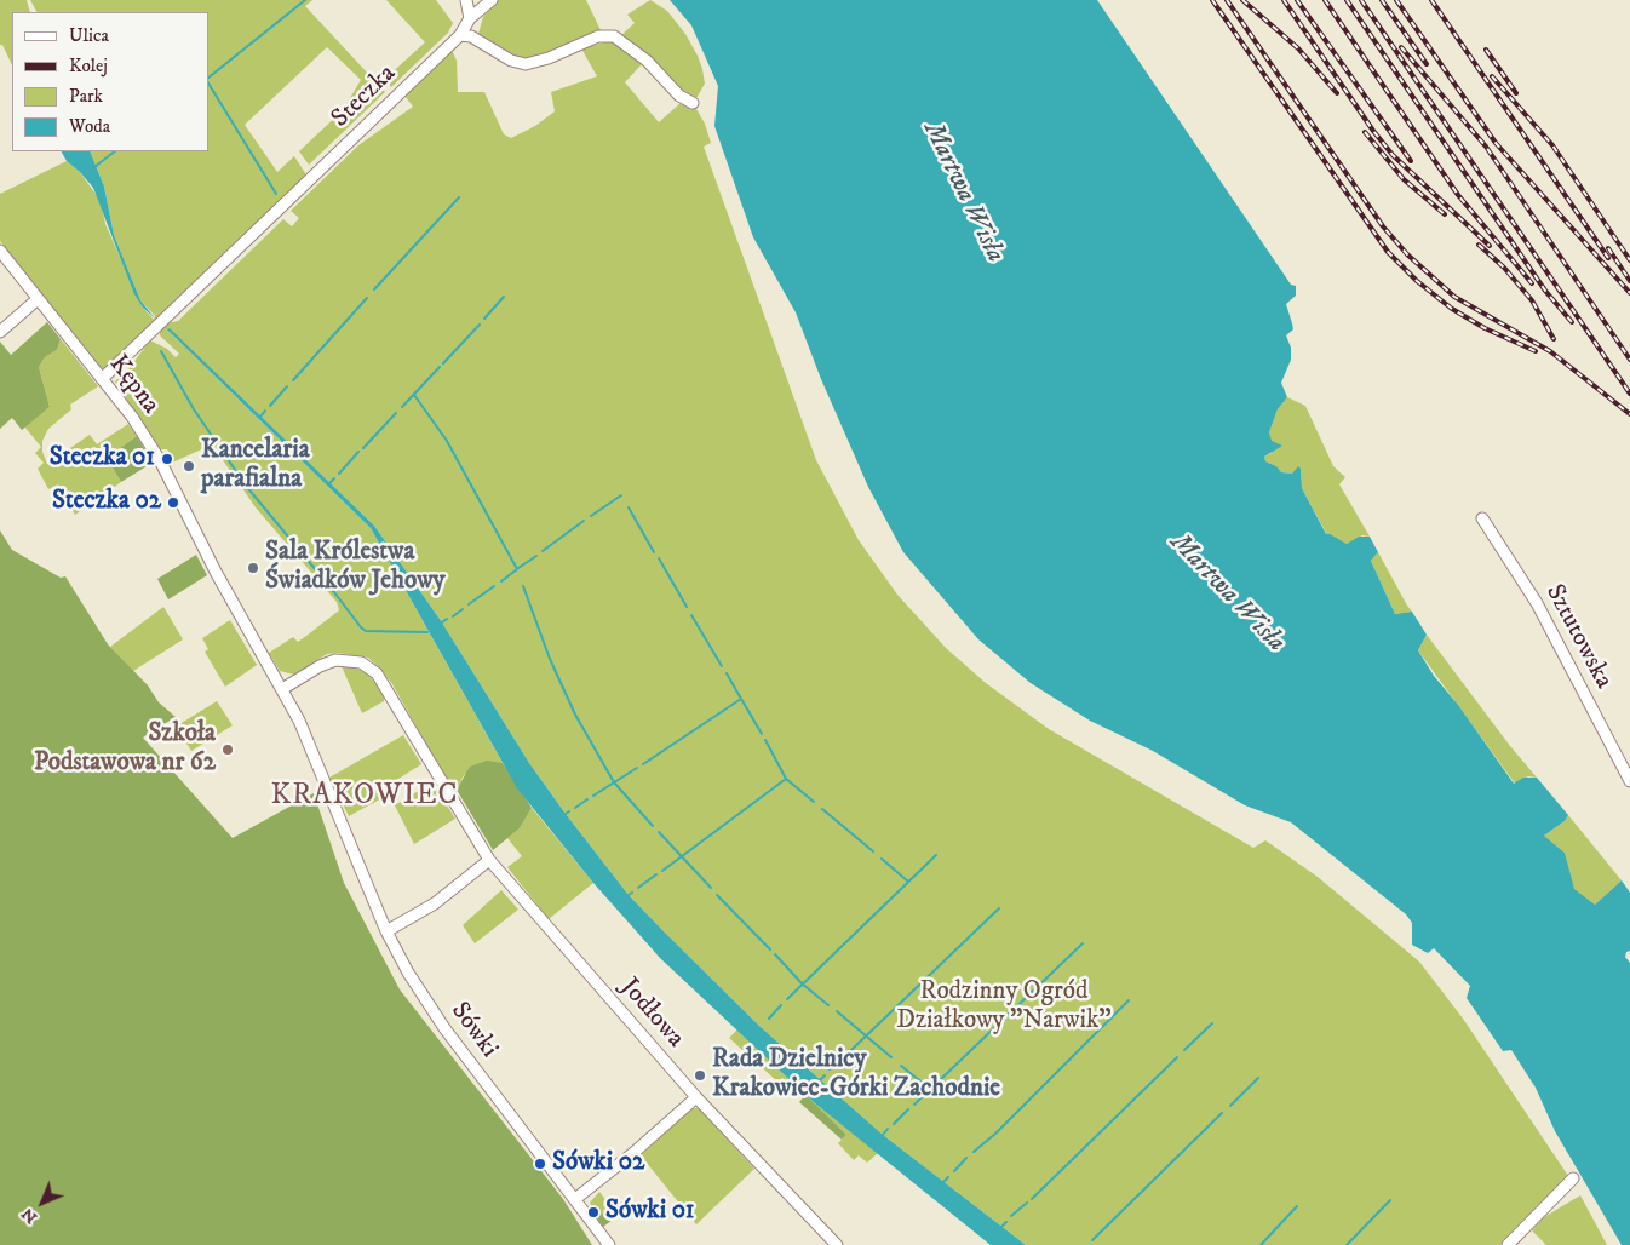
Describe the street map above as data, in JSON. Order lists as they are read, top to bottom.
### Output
{
  "streets": {
    "street": [
      "Steczka",
      "Kępna",
      "Sztutowska",
      "Jodłowa",
      "Sówki"
    ]
  },
  "crossings": [
    ["Steczka", "Kępna"],
    ["Kępna", "Jodłowa"],
    ["Kępna", "Sówki"]
  ],
  "districts": ["KRAKOWIEC"],
  "water": ["Martwa Wisła"],
  "parks": ["Rodzinny Ogród Działkowy \"Narwik\""],
  "places": [
    "Steczka 01",
    "Kancelaria parafialna",
    "Steczka 02",
    "Sala Królestwa Świadków Jehowy",
    "Szkoła Podstawowa nr 62",
    "Rada Dzielnicy Krakowiec-Górki Zachodnie",
    "Sówki 02",
    "Sówki 01"
  ],
  "legend": [
    "Ulica",
    "Kolej",
    "Park",
    "Woda"
  ],
  "north": "bottom left"
}
